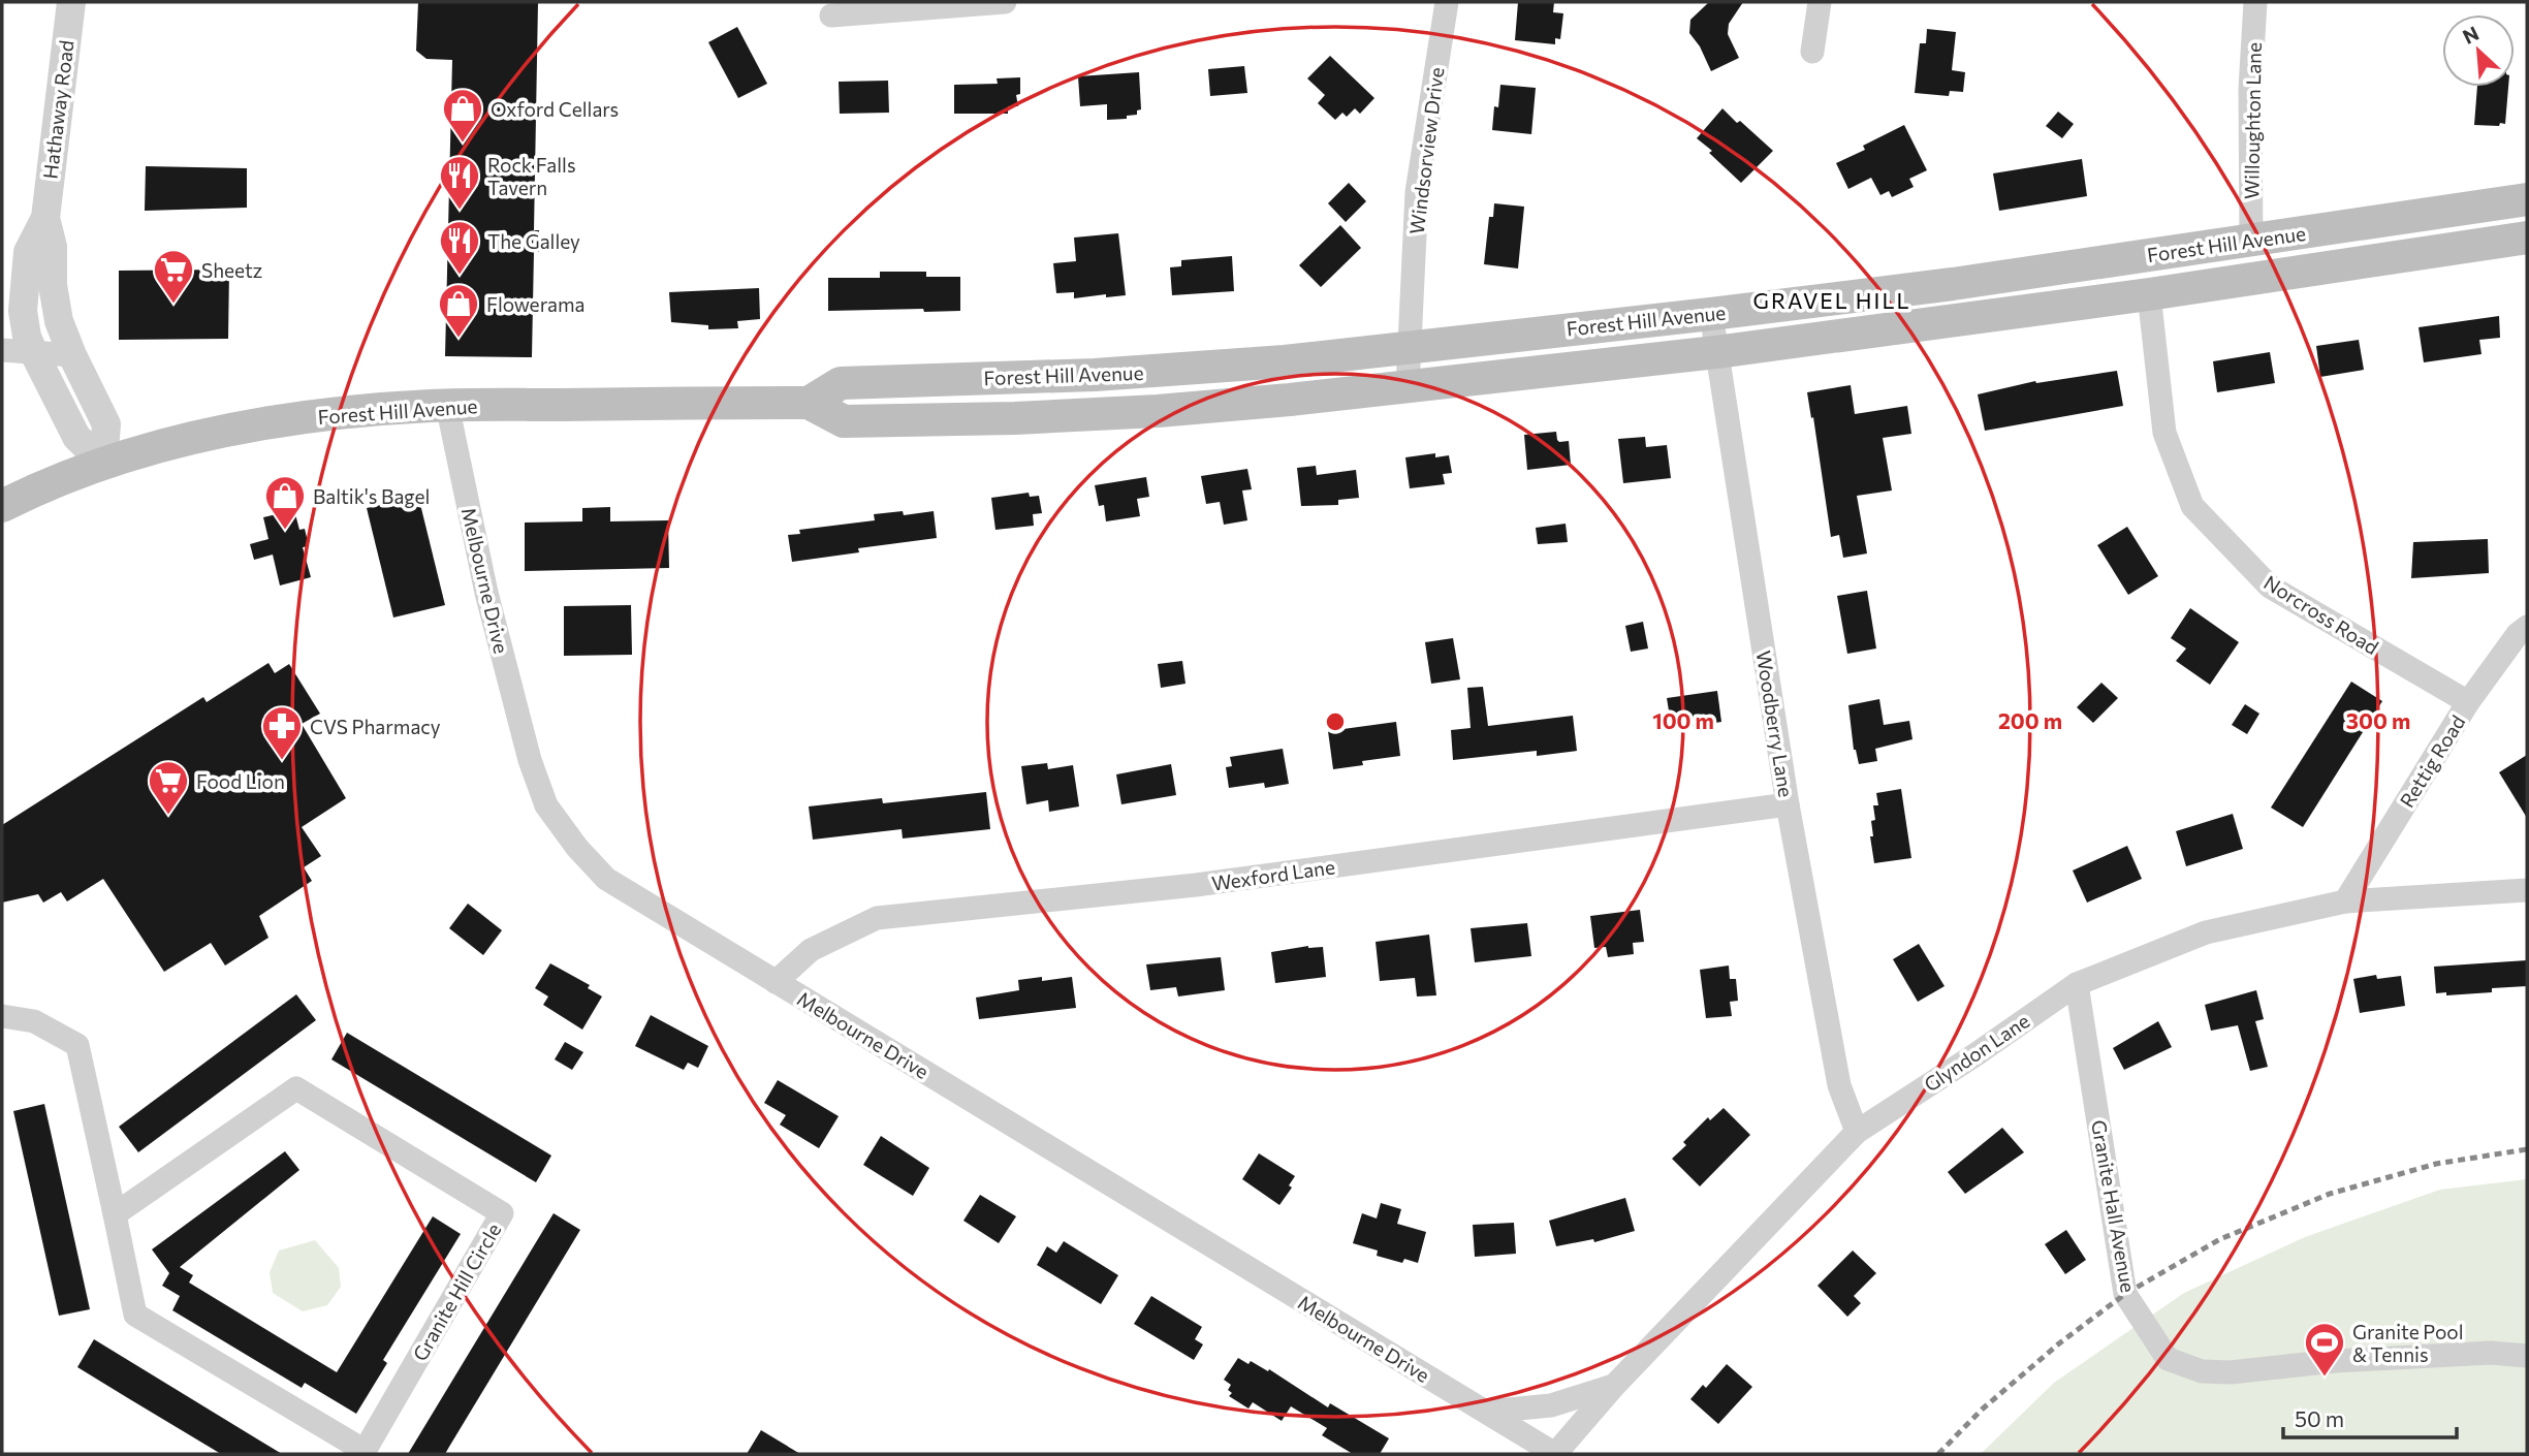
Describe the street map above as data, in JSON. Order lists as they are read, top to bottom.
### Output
{
  "streets": {
    "main road": ["Forest Hill Avenue"],
    "street": [
      "Hathaway Road",
      "Willoughton Lane",
      "Windsorview Drive",
      "Melbourne Drive",
      "Norcross Road",
      "Woodberry Lane",
      "Rettig Road",
      "Wexford Lane",
      "Glyndon Lane",
      "Granite Hall Avenue",
      "Granite Hill Circle"
    ]
  },
  "crossings": [
    ["Hathaway Road", "Forest Hill Avenue"],
    ["Willoughton Lane", "Forest Hill Avenue"],
    ["Windsorview Drive", "Forest Hill Avenue"],
    ["Forest Hill Avenue", "Melbourne Drive"],
    ["Forest Hill Avenue", "Norcross Road"],
    ["Forest Hill Avenue", "Woodberry Lane"],
    ["Melbourne Drive", "Wexford Lane"],
    ["Melbourne Drive", "Glyndon Lane"],
    ["Norcross Road", "Rettig Road"],
    ["Woodberry Lane", "Wexford Lane"],
    ["Woodberry Lane", "Glyndon Lane"],
    ["Rettig Road", "Glyndon Lane"],
    ["Glyndon Lane", "Granite Hall Avenue"]
  ],
  "districts": ["GRAVEL HILL"],
  "places": {
    "shop": ["Oxford Cellars", "Flowerama", "Baltik's Bagel"],
    "restaurant": ["Rock Falls Tavern", "The Galley"],
    "supermarket": ["Sheetz", "Food Lion"],
    "pharmacy": ["CVS Pharmacy"],
    "sports": ["Granite Pool & Tennis"]
  },
  "scale_bar": "50 m",
  "north": "top left",
  "rings": ["100 m", "200 m", "300 m"]
}
